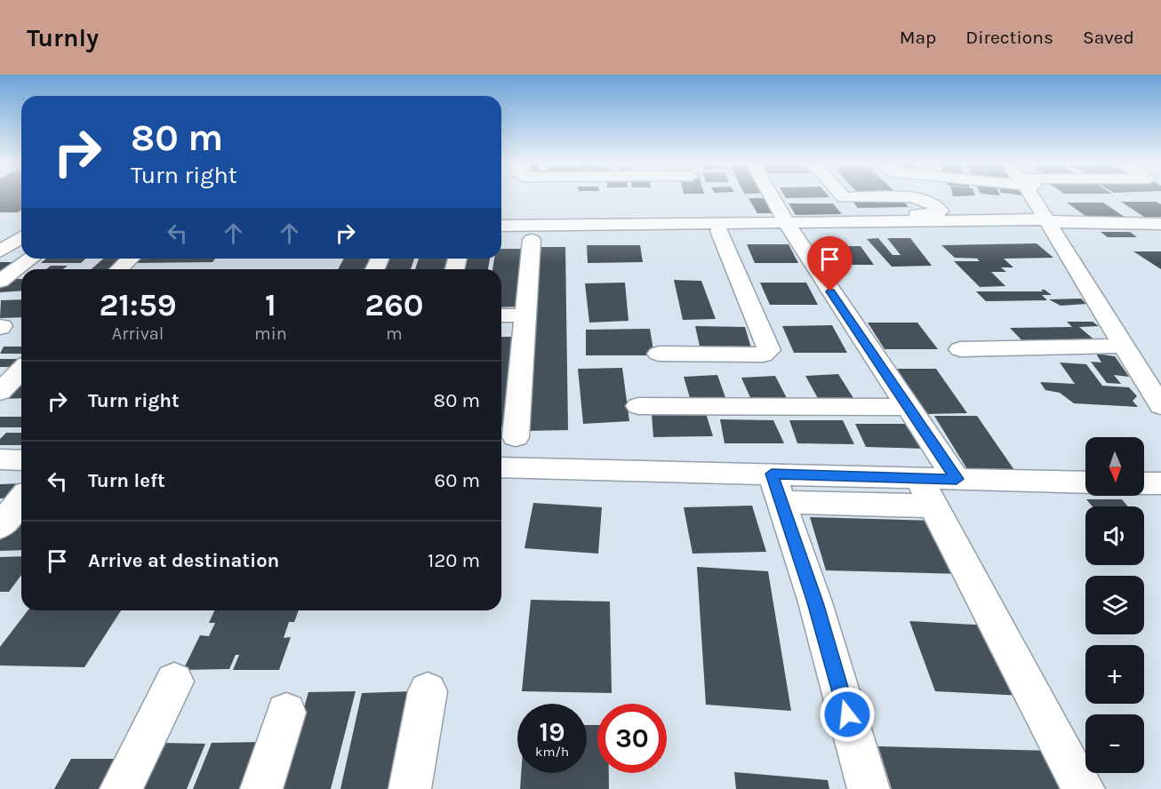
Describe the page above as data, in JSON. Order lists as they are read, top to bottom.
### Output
{
  "north": "bottom",
  "page": {
    "header": "Turnly",
    "nav": ["Map", "Directions", "Saved"],
    "turn": ["80 m", "Turn right"],
    "eta": [
      "21:59",
      "Arrival",
      "1",
      "min",
      "260",
      "m"
    ],
    "list": [
      {
        "name": "Turn right",
        "value": "80 m"
      },
      {
        "name": "Turn left",
        "value": "60 m"
      },
      {
        "name": "Arrive at destination",
        "value": "120 m"
      }
    ],
    "map_buttons": ["+", "−"],
    "speed": "19 km/h",
    "limit": "30"
  }
}
